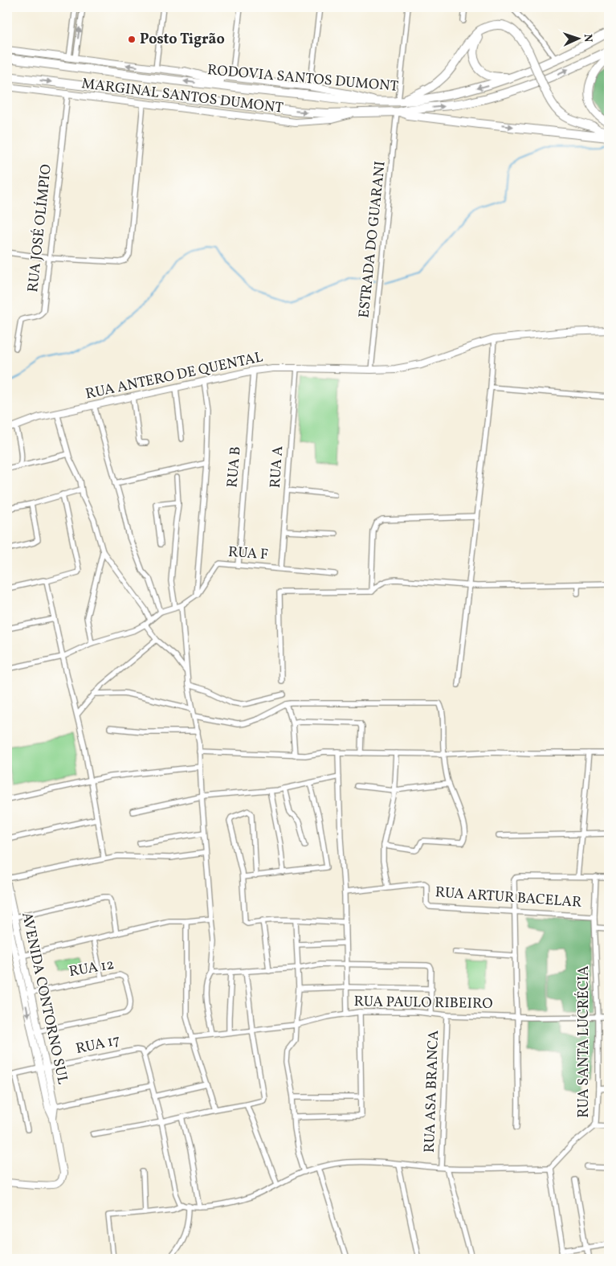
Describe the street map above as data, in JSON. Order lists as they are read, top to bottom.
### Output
{
  "streets": {
    "highway": ["RODOVIA SANTOS DUMONT"],
    "street": [
      "MARGINAL SANTOS DUMONT",
      "RUA JOSÉ OLÍMPIO",
      "ESTRADA DO GUARANI",
      "RUA ANTERO DE QUENTAL",
      "RUA B",
      "RUA A",
      "RUA F",
      "RUA ARTUR BACELAR",
      "RUA 12",
      "AVENIDA CONTORNO SUL",
      "RUA PAULO RIBEIRO",
      "RUA SANTA LUCRÉCIA",
      "RUA 17",
      "RUA ASA BRANCA"
    ]
  },
  "crossings": [
    ["RODOVIA SANTOS DUMONT", "MARGINAL SANTOS DUMONT"],
    ["RODOVIA SANTOS DUMONT", "ESTRADA DO GUARANI"],
    ["MARGINAL SANTOS DUMONT", "RUA JOSÉ OLÍMPIO"],
    ["ESTRADA DO GUARANI", "RUA ANTERO DE QUENTAL"],
    ["RUA ANTERO DE QUENTAL", "RUA B"],
    ["RUA ANTERO DE QUENTAL", "RUA A"],
    ["RUA B", "RUA F"],
    ["RUA A", "RUA F"],
    ["RUA ARTUR BACELAR", "RUA SANTA LUCRÉCIA"],
    ["RUA 12", "AVENIDA CONTORNO SUL"],
    ["AVENIDA CONTORNO SUL", "RUA 17"],
    ["RUA PAULO RIBEIRO", "RUA SANTA LUCRÉCIA"],
    ["RUA PAULO RIBEIRO", "RUA 17"],
    ["RUA PAULO RIBEIRO", "RUA ASA BRANCA"]
  ],
  "places": ["Posto Tigrão"],
  "north": "right"
}
